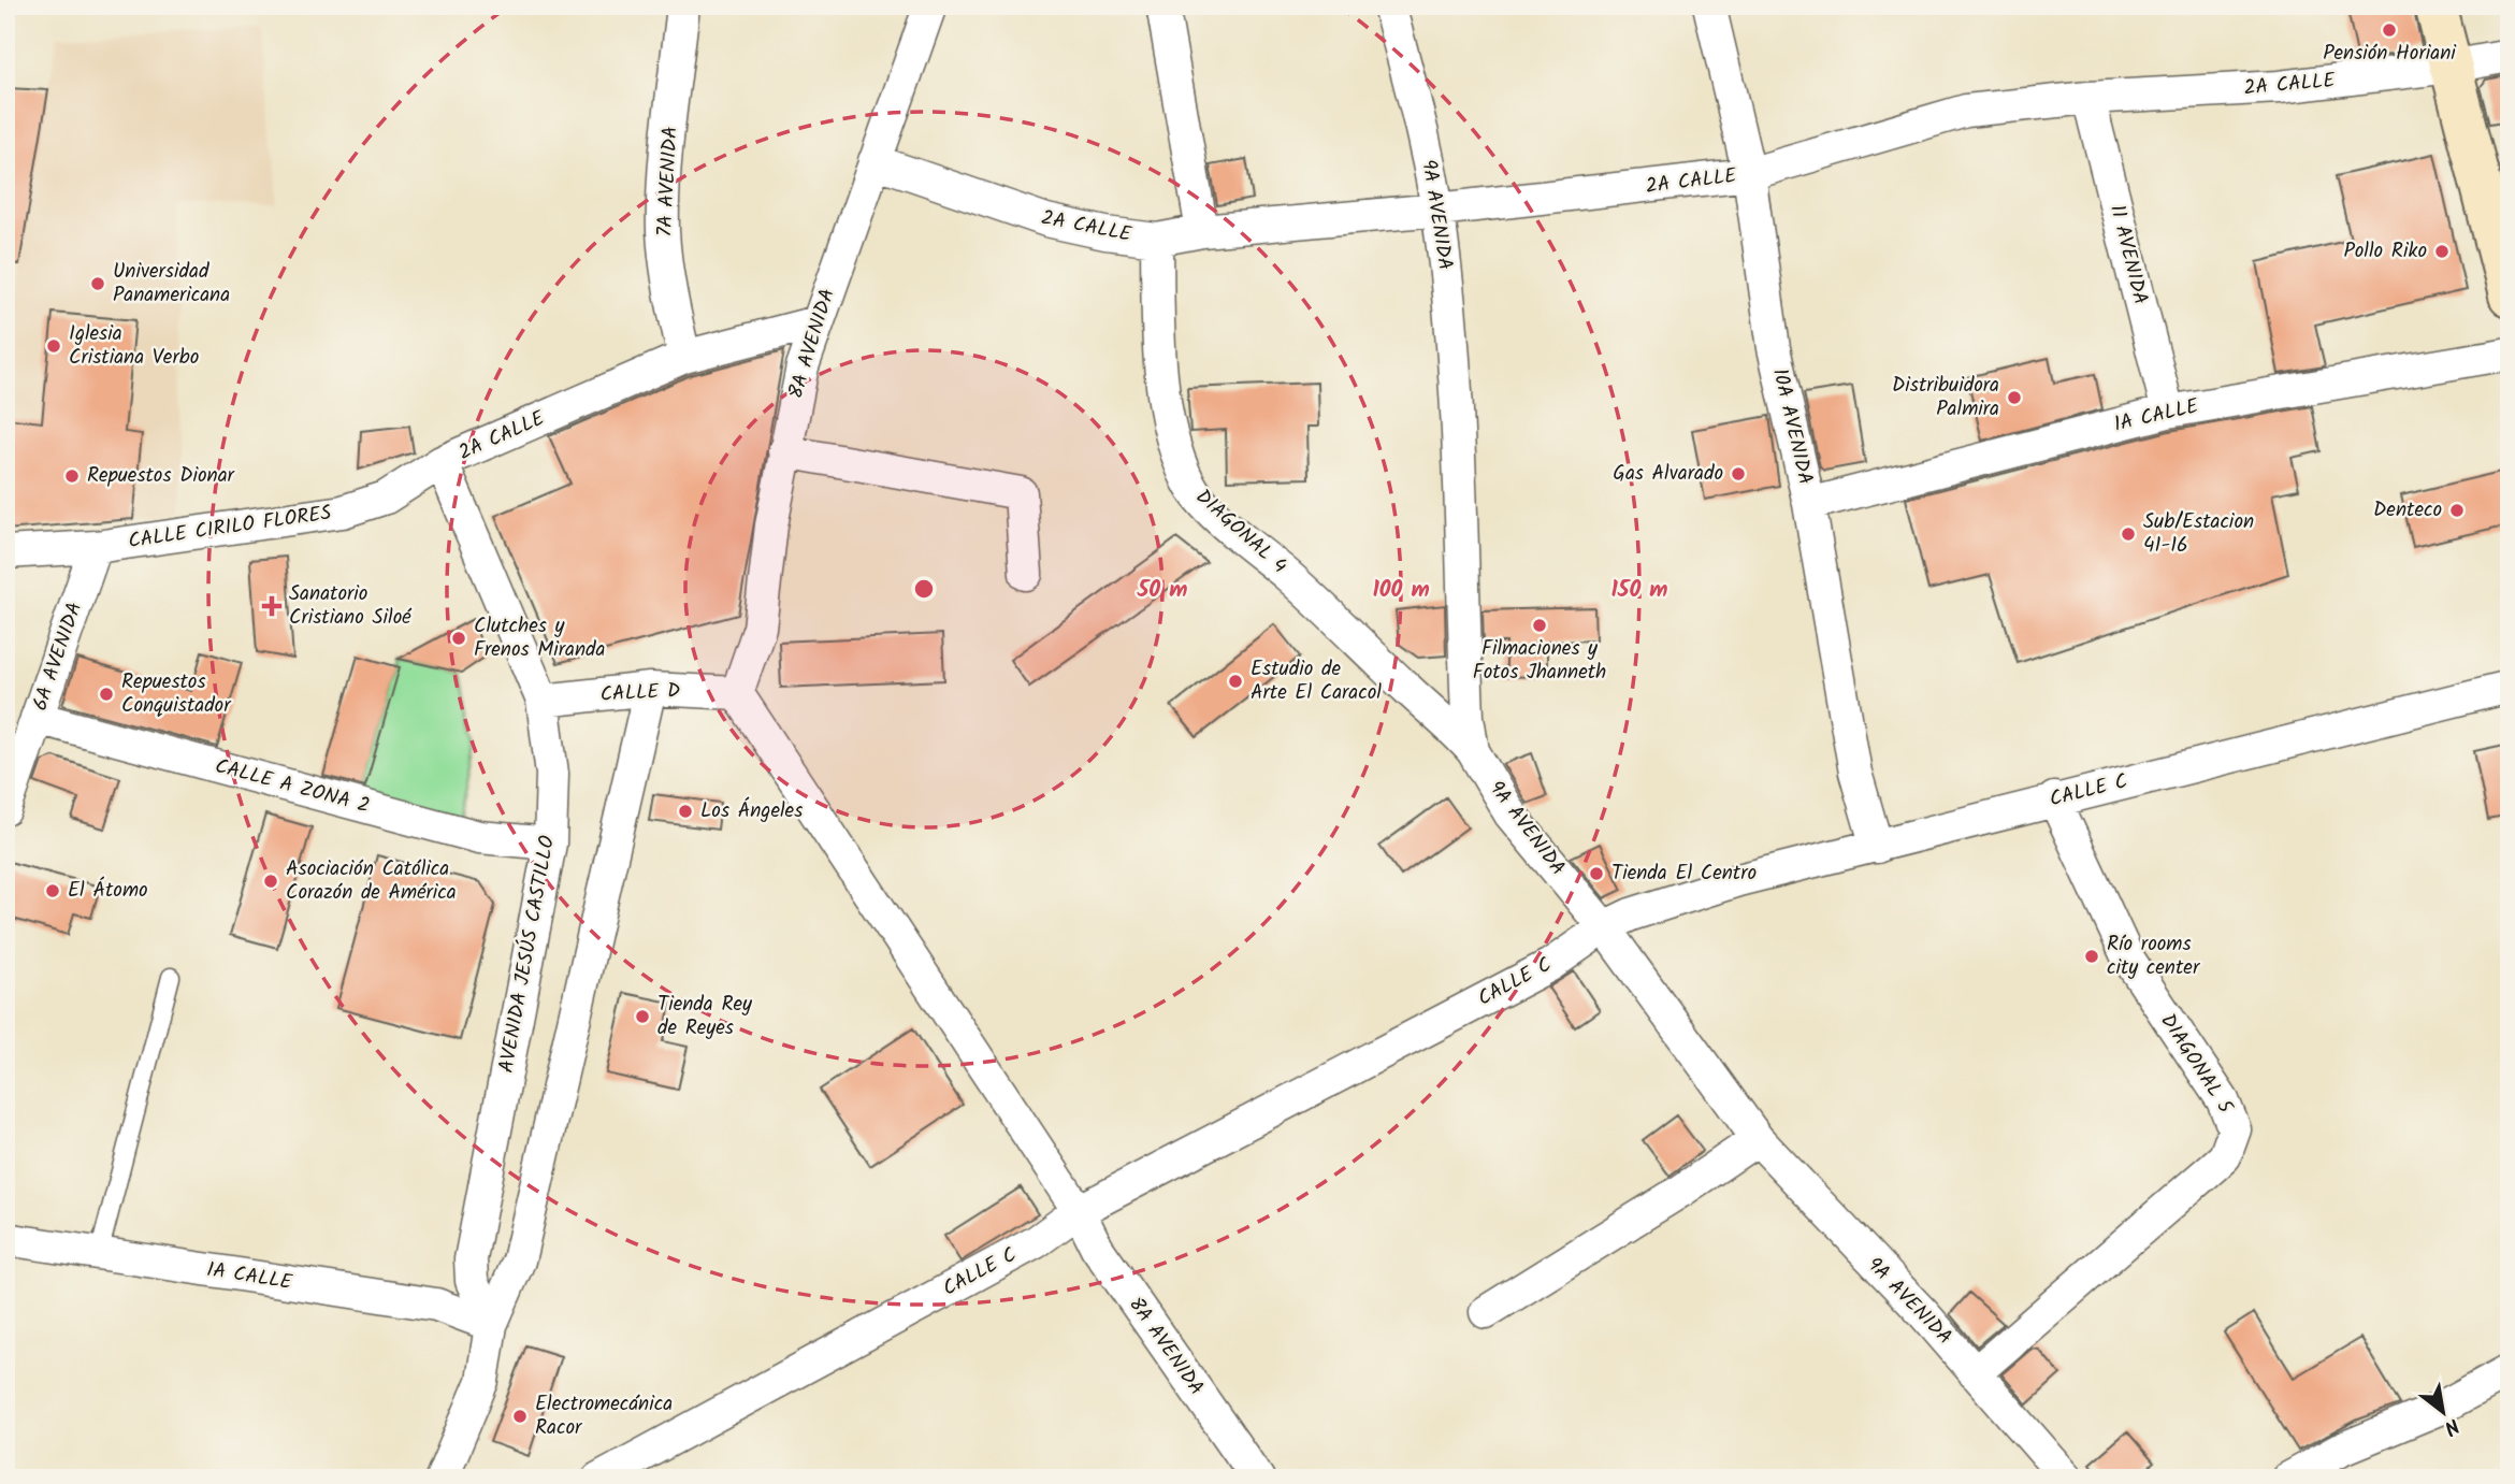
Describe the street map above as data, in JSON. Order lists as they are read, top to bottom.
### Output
{
  "streets": {
    "street": [
      "2A CALLE",
      "7A AVENIDA",
      "9A AVENIDA",
      "11 AVENIDA",
      "8A AVENIDA",
      "1A CALLE",
      "10A AVENIDA",
      "CALLE CIRILO FLORES",
      "DIAGONAL 4",
      "6A AVENIDA",
      "CALLE D",
      "CALLE A ZONA 2",
      "CALLE C",
      "AVENIDA JESÚS CASTILLO",
      "DIAGONAL 5"
    ]
  },
  "crossings": [
    ["2A CALLE", "7A AVENIDA"],
    ["2A CALLE", "9A AVENIDA"],
    ["2A CALLE", "11 AVENIDA"],
    ["2A CALLE", "8A AVENIDA"],
    ["2A CALLE", "10A AVENIDA"],
    ["2A CALLE", "CALLE CIRILO FLORES"],
    ["2A CALLE", "DIAGONAL 4"],
    ["2A CALLE", "AVENIDA JESÚS CASTILLO"],
    ["9A AVENIDA", "DIAGONAL 4"],
    ["9A AVENIDA", "CALLE C"],
    ["9A AVENIDA", "DIAGONAL 5"],
    ["11 AVENIDA", "1A CALLE"],
    ["8A AVENIDA", "CALLE D"],
    ["8A AVENIDA", "CALLE C"],
    ["1A CALLE", "10A AVENIDA"],
    ["1A CALLE", "AVENIDA JESÚS CASTILLO"],
    ["10A AVENIDA", "CALLE C"],
    ["CALLE CIRILO FLORES", "6A AVENIDA"],
    ["CALLE CIRILO FLORES", "AVENIDA JESÚS CASTILLO"],
    ["6A AVENIDA", "CALLE A ZONA 2"],
    ["CALLE D", "AVENIDA JESÚS CASTILLO"],
    ["CALLE A ZONA 2", "AVENIDA JESÚS CASTILLO"],
    ["CALLE C", "DIAGONAL 5"]
  ],
  "places": {
    "other": [
      "Pensión Horiani",
      "Pollo Riko",
      "Universidad Panamericana",
      "Iglesia Cristiana Verbo",
      "Distribuidora Palmira",
      "Gas Alvarado",
      "Repuestos Dionar",
      "Denteco",
      "Sub/Estacion 41-16",
      "Filmaciones y Fotos Jhanneth",
      "Clutches y Frenos Miranda",
      "Estudio de Arte El Caracol",
      "Repuestos Conquistador",
      "Los Ángeles",
      "Tienda El Centro",
      "Asociación Católica Corazón de América",
      "El Átomo",
      "Río rooms city center",
      "Tienda Rey de Reyes",
      "Electromecánica Racor"
    ],
    "health": ["Sanatorio Cristiano Siloé"]
  },
  "north": "bottom right",
  "rings": ["50 m", "100 m", "150 m"]
}
